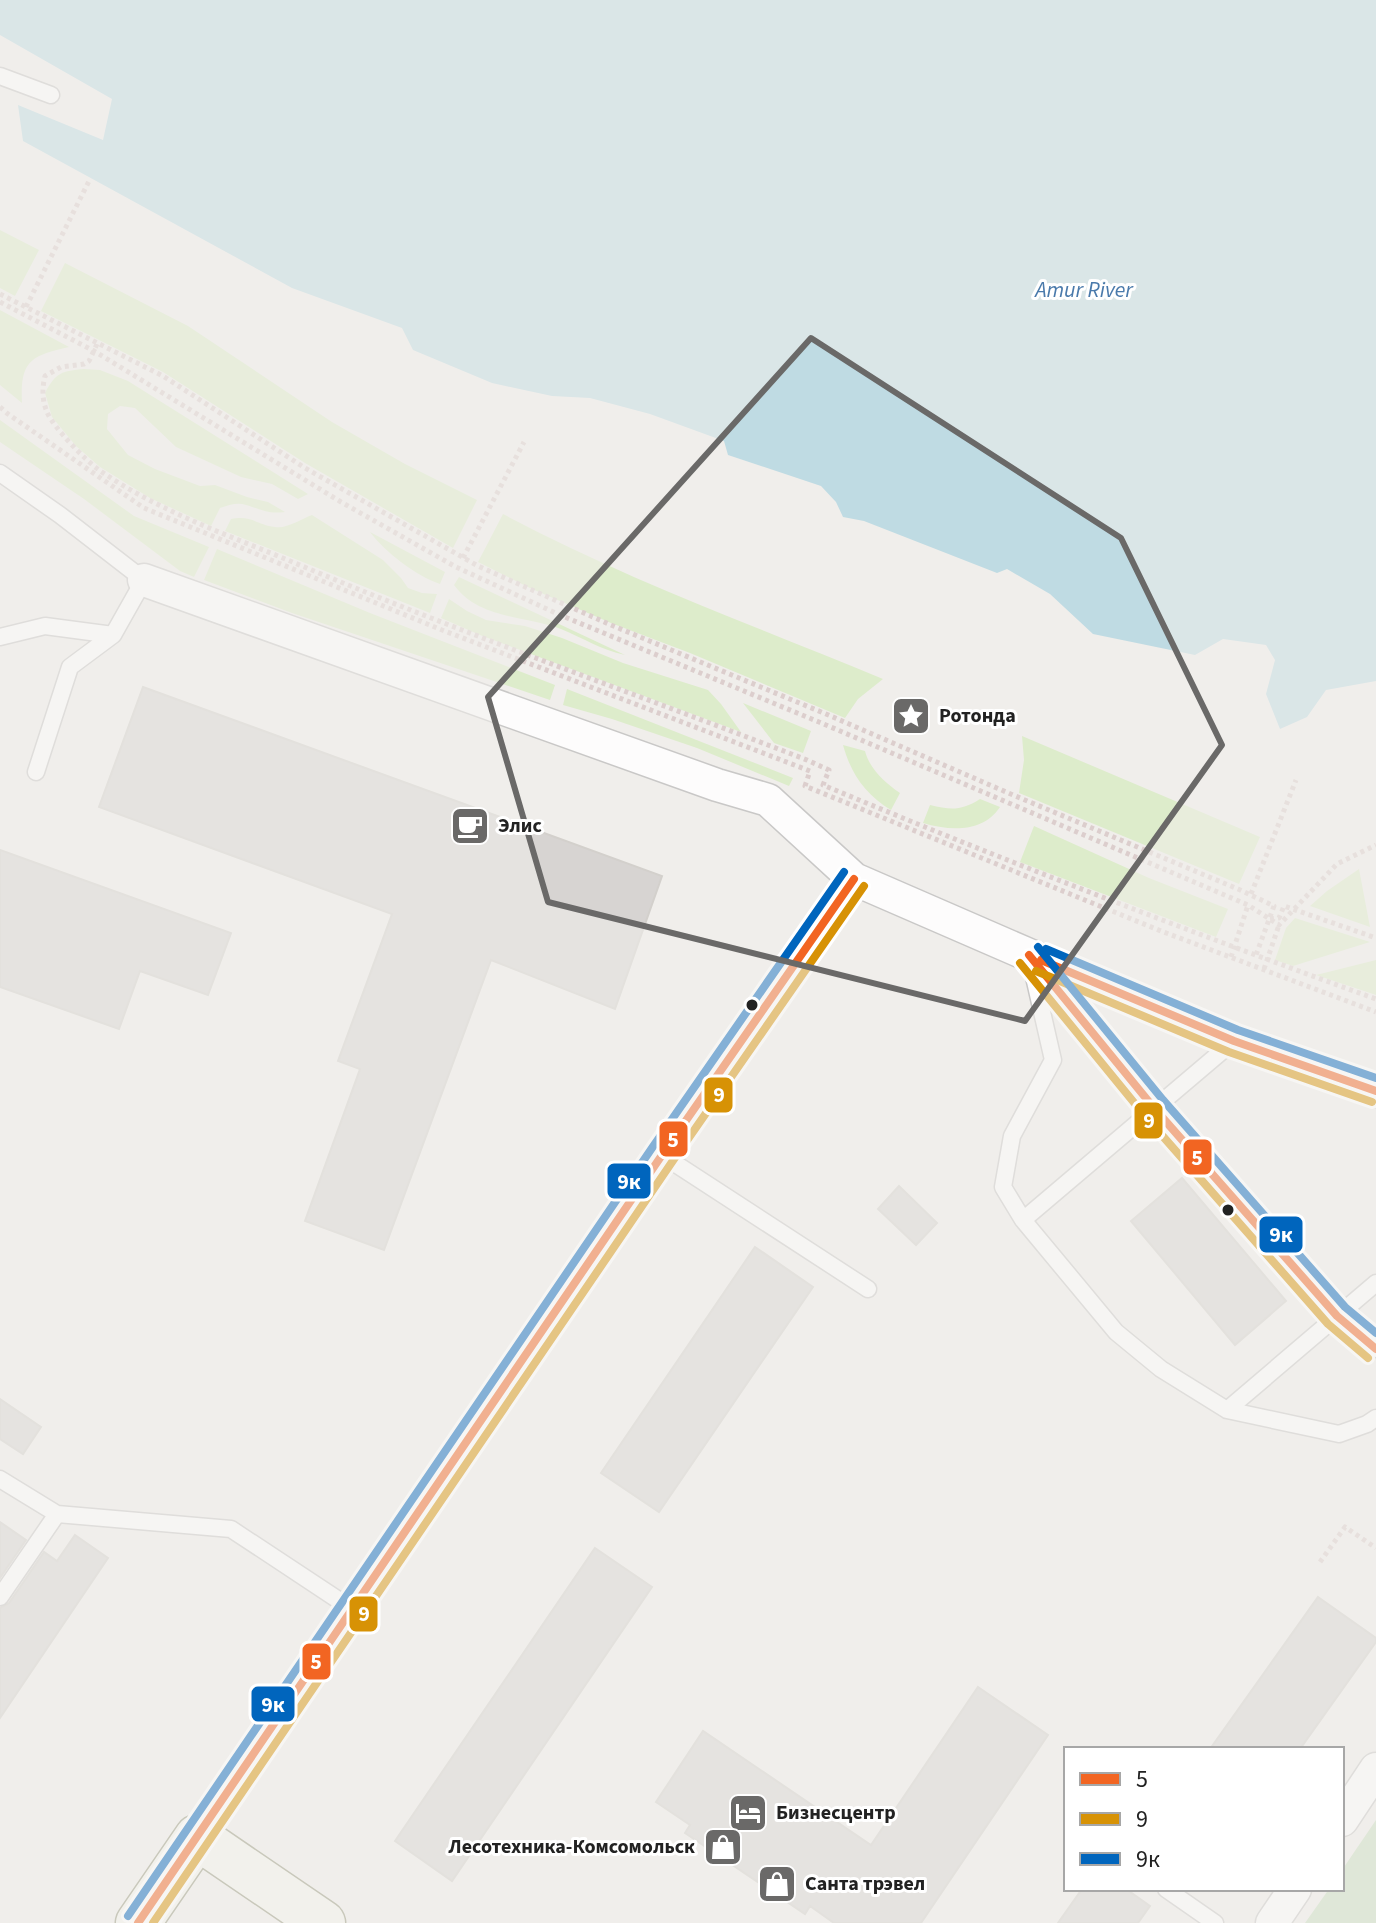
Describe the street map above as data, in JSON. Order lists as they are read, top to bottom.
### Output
{
  "water": ["Amur River"],
  "places": {
    "place": ["Ротонда"],
    "cafe": ["Элис"],
    "hotel": ["Бизнесцентр"],
    "shop": ["Лесотехника-Комсомольск", "Санта трэвел"]
  },
  "lines": ["transit line 9к", "transit line 5", "transit line 9"],
  "legend": ["5", "9", "9к"]
}
